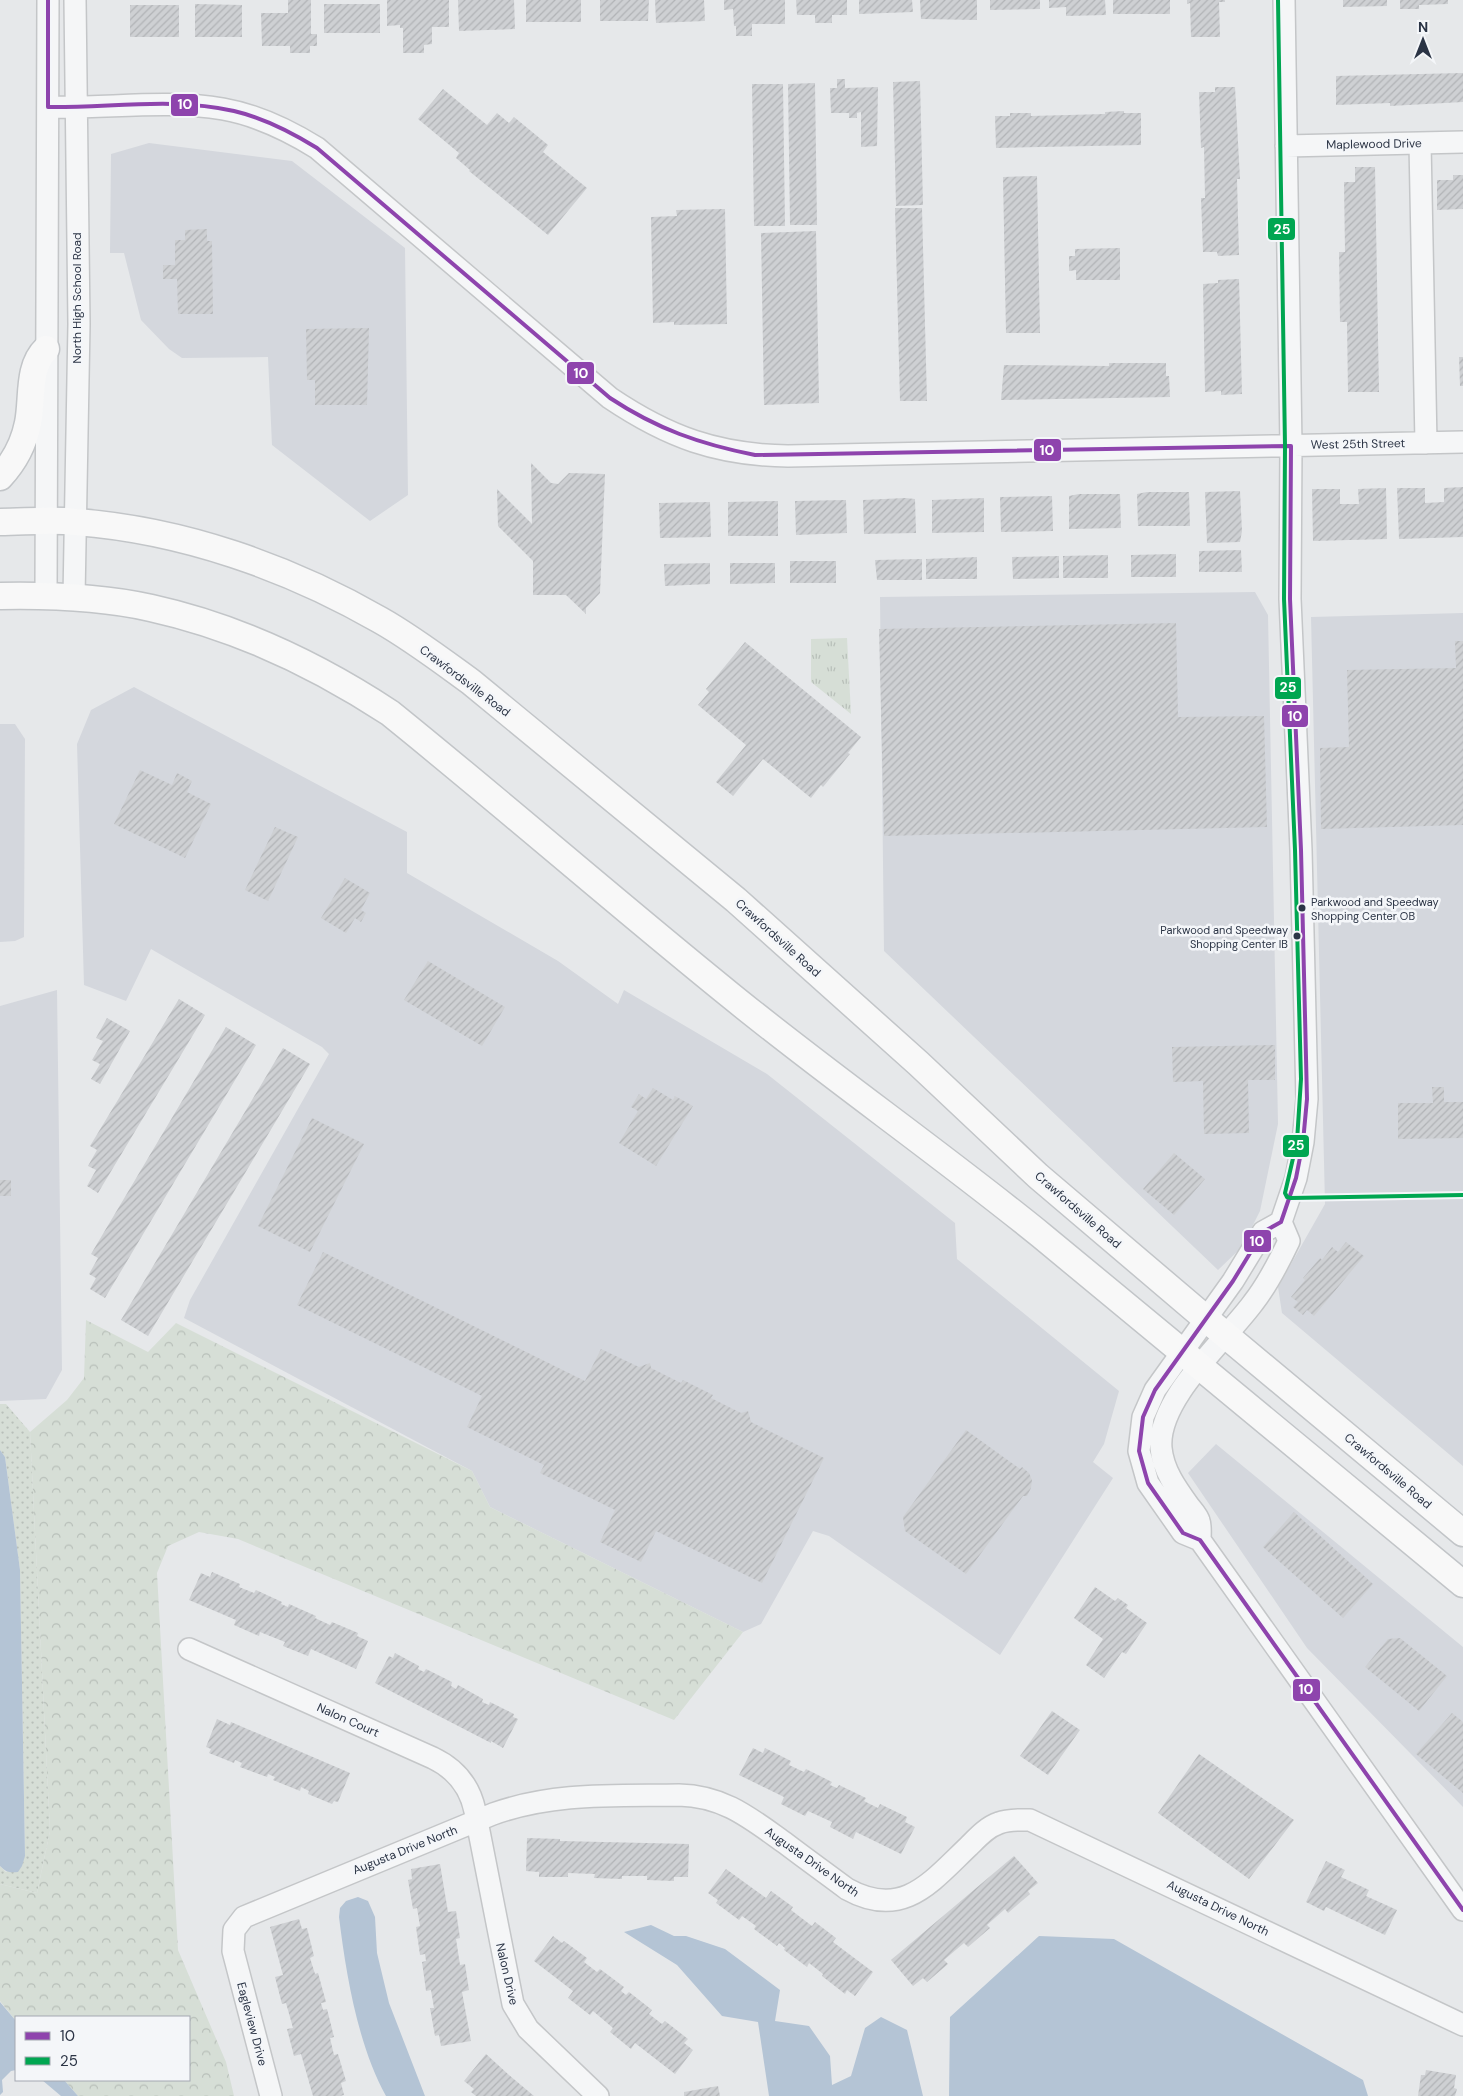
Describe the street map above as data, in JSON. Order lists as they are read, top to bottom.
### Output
{
  "streets": {
    "main road": ["Crawfordsville Road"],
    "street": [
      "Maplewood Drive",
      "North High School Road",
      "West 25th Street",
      "Nalon Court",
      "Augusta Drive North",
      "Nalon Drive",
      "Eagleview Drive"
    ]
  },
  "crossings": [
    ["North High School Road", "West 25th Street"],
    ["North High School Road", "Crawfordsville Road"],
    ["Nalon Court", "Augusta Drive North"],
    ["Nalon Court", "Nalon Drive"],
    ["Augusta Drive North", "Nalon Drive"],
    ["Augusta Drive North", "Eagleview Drive"]
  ],
  "places": ["Parkwood and Speedway Shopping Center OB", "Parkwood and Speedway Shopping Center IB"],
  "lines": ["transit line 10", "transit line 25"],
  "legend": ["10", "25"],
  "north": "top"
}
